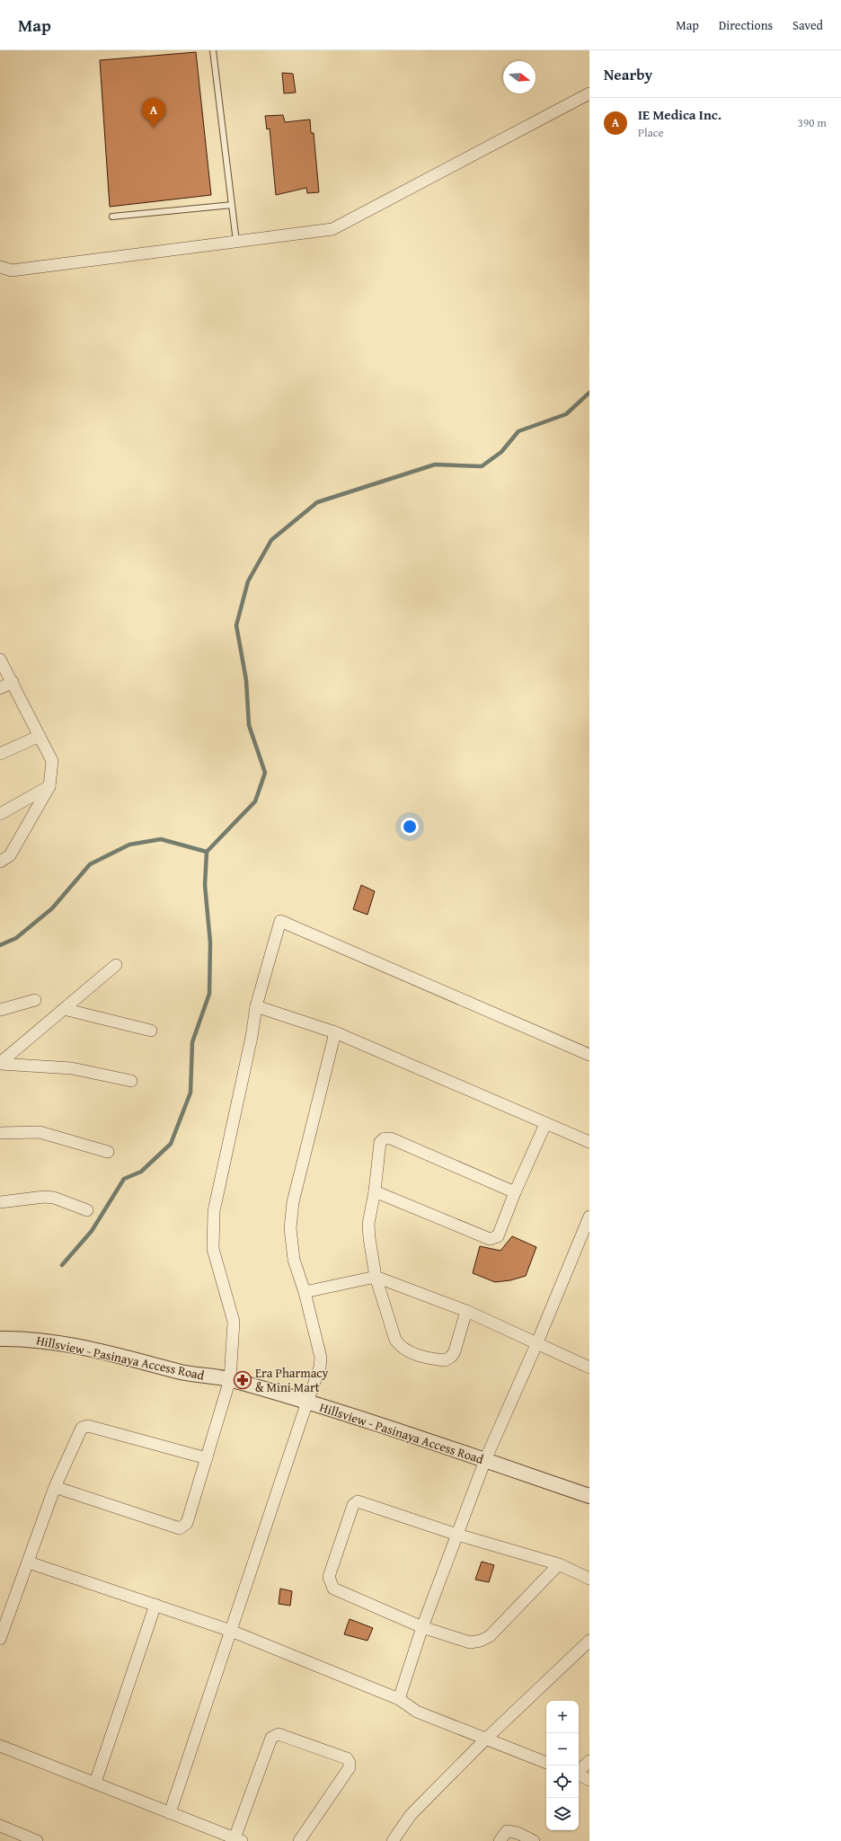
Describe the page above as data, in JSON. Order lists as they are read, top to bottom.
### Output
{
  "streets": {
    "street": ["Hillsview - Pasinaya Access Road"]
  },
  "places": {
    "pharmacy": ["Era Pharmacy & Mini Mart"]
  },
  "north": "right",
  "page": {
    "header": "Map",
    "nav": ["Map", "Directions", "Saved"],
    "heading": "Nearby",
    "list": [
      {
        "mark": "A",
        "name": "IE Medica Inc.",
        "note": "Place",
        "value": "390 m"
      }
    ],
    "pins": "A",
    "map_buttons": ["+", "−"]
  }
}
